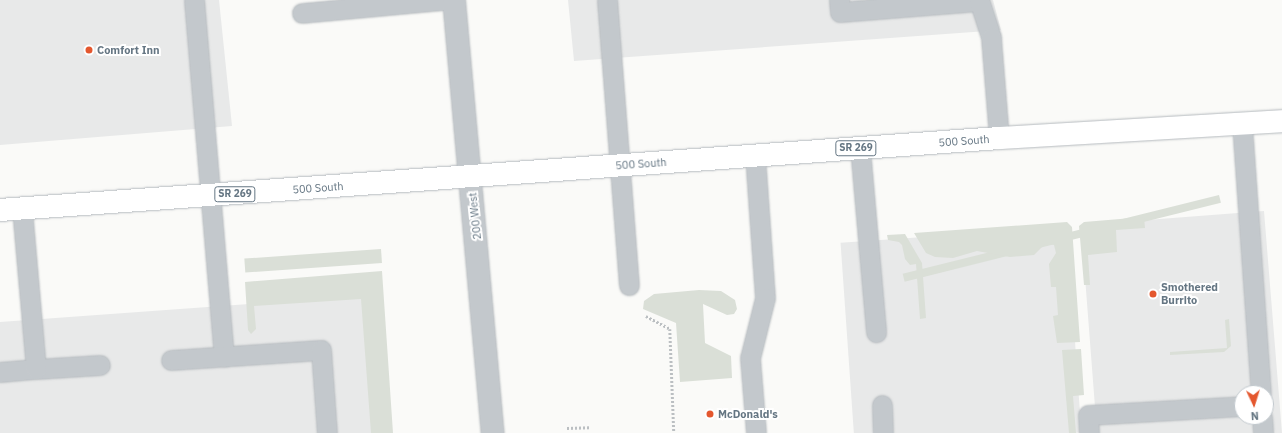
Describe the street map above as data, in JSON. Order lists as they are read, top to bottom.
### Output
{
  "streets": {
    "main road": ["500 South", "SR 269"],
    "street": ["200 West"]
  },
  "crossings": [
    ["500 South", "200 West"]
  ],
  "places": ["Comfort Inn", "Smothered Burrito", "McDonald's"],
  "north": "bottom"
}
